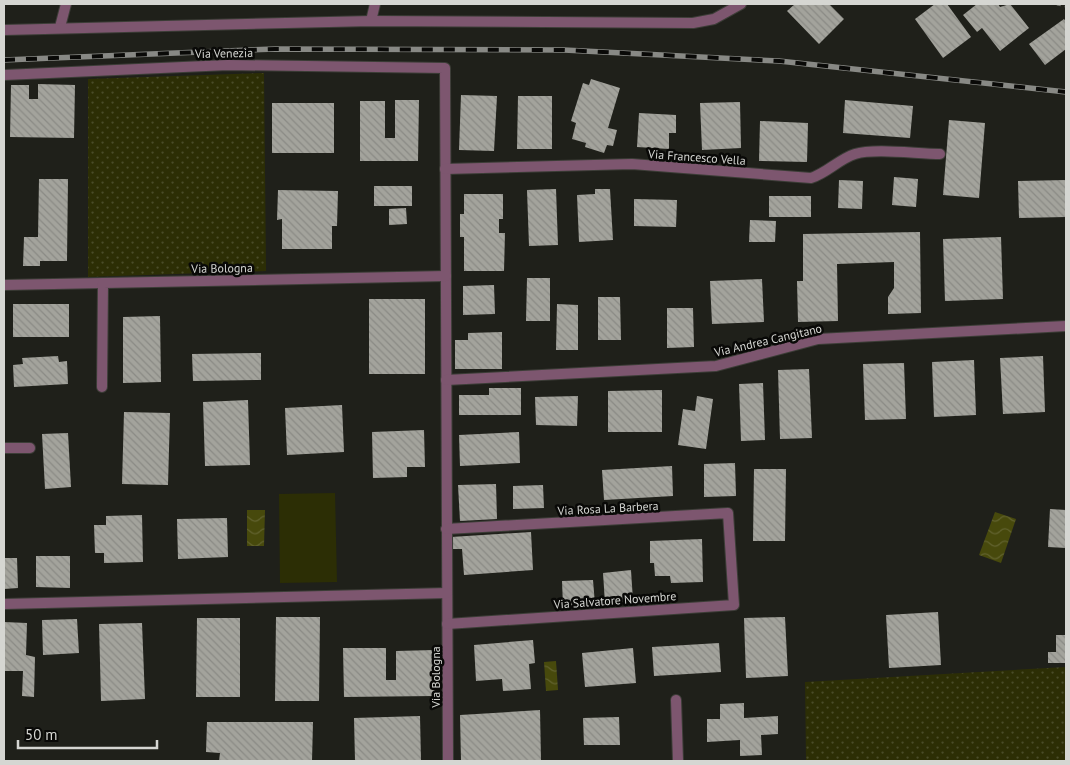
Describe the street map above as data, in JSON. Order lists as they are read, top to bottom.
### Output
{
  "streets": {
    "street": [
      "Via Venezia",
      "Via Francesco Vella",
      "Via Bologna",
      "Via Andrea Cangitano",
      "Via Rosa La Barbera",
      "Via Salvatore Novembre"
    ]
  },
  "crossings": [
    ["Via Venezia", "Via Bologna"],
    ["Via Francesco Vella", "Via Bologna"],
    ["Via Bologna", "Via Andrea Cangitano"],
    ["Via Bologna", "Via Rosa La Barbera"],
    ["Via Bologna", "Via Salvatore Novembre"],
    ["Via Rosa La Barbera", "Via Salvatore Novembre"]
  ],
  "scale_bar": "50 m"
}
